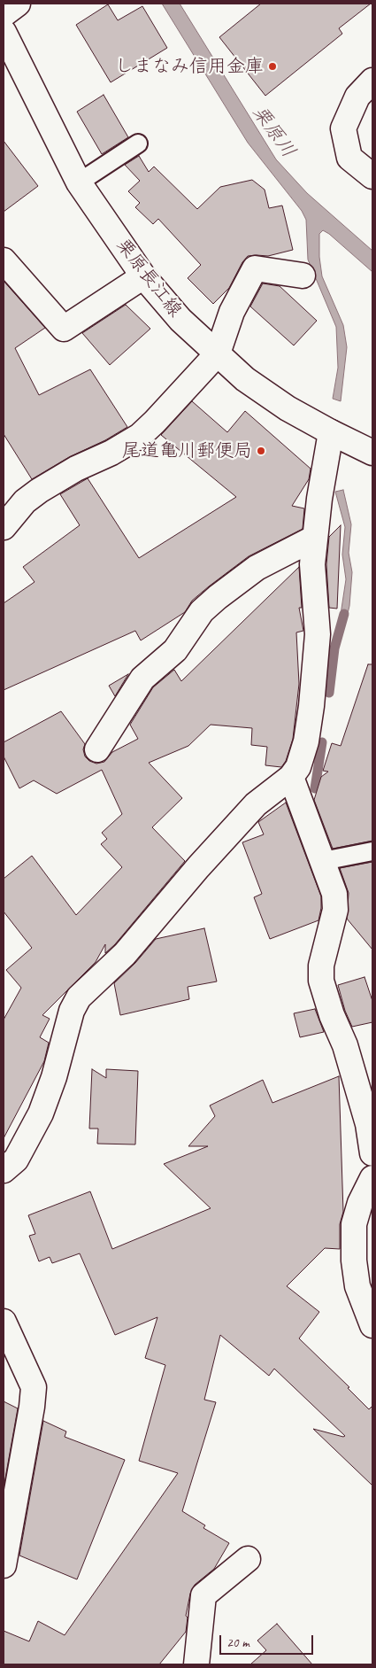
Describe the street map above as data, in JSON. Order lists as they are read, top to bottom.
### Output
{
  "streets": {
    "street": ["栗原長江線"]
  },
  "water": ["栗原川"],
  "places": ["しまなみ信用金庫", "尾道亀川郵便局"],
  "scale_bar": "20 m"
}
